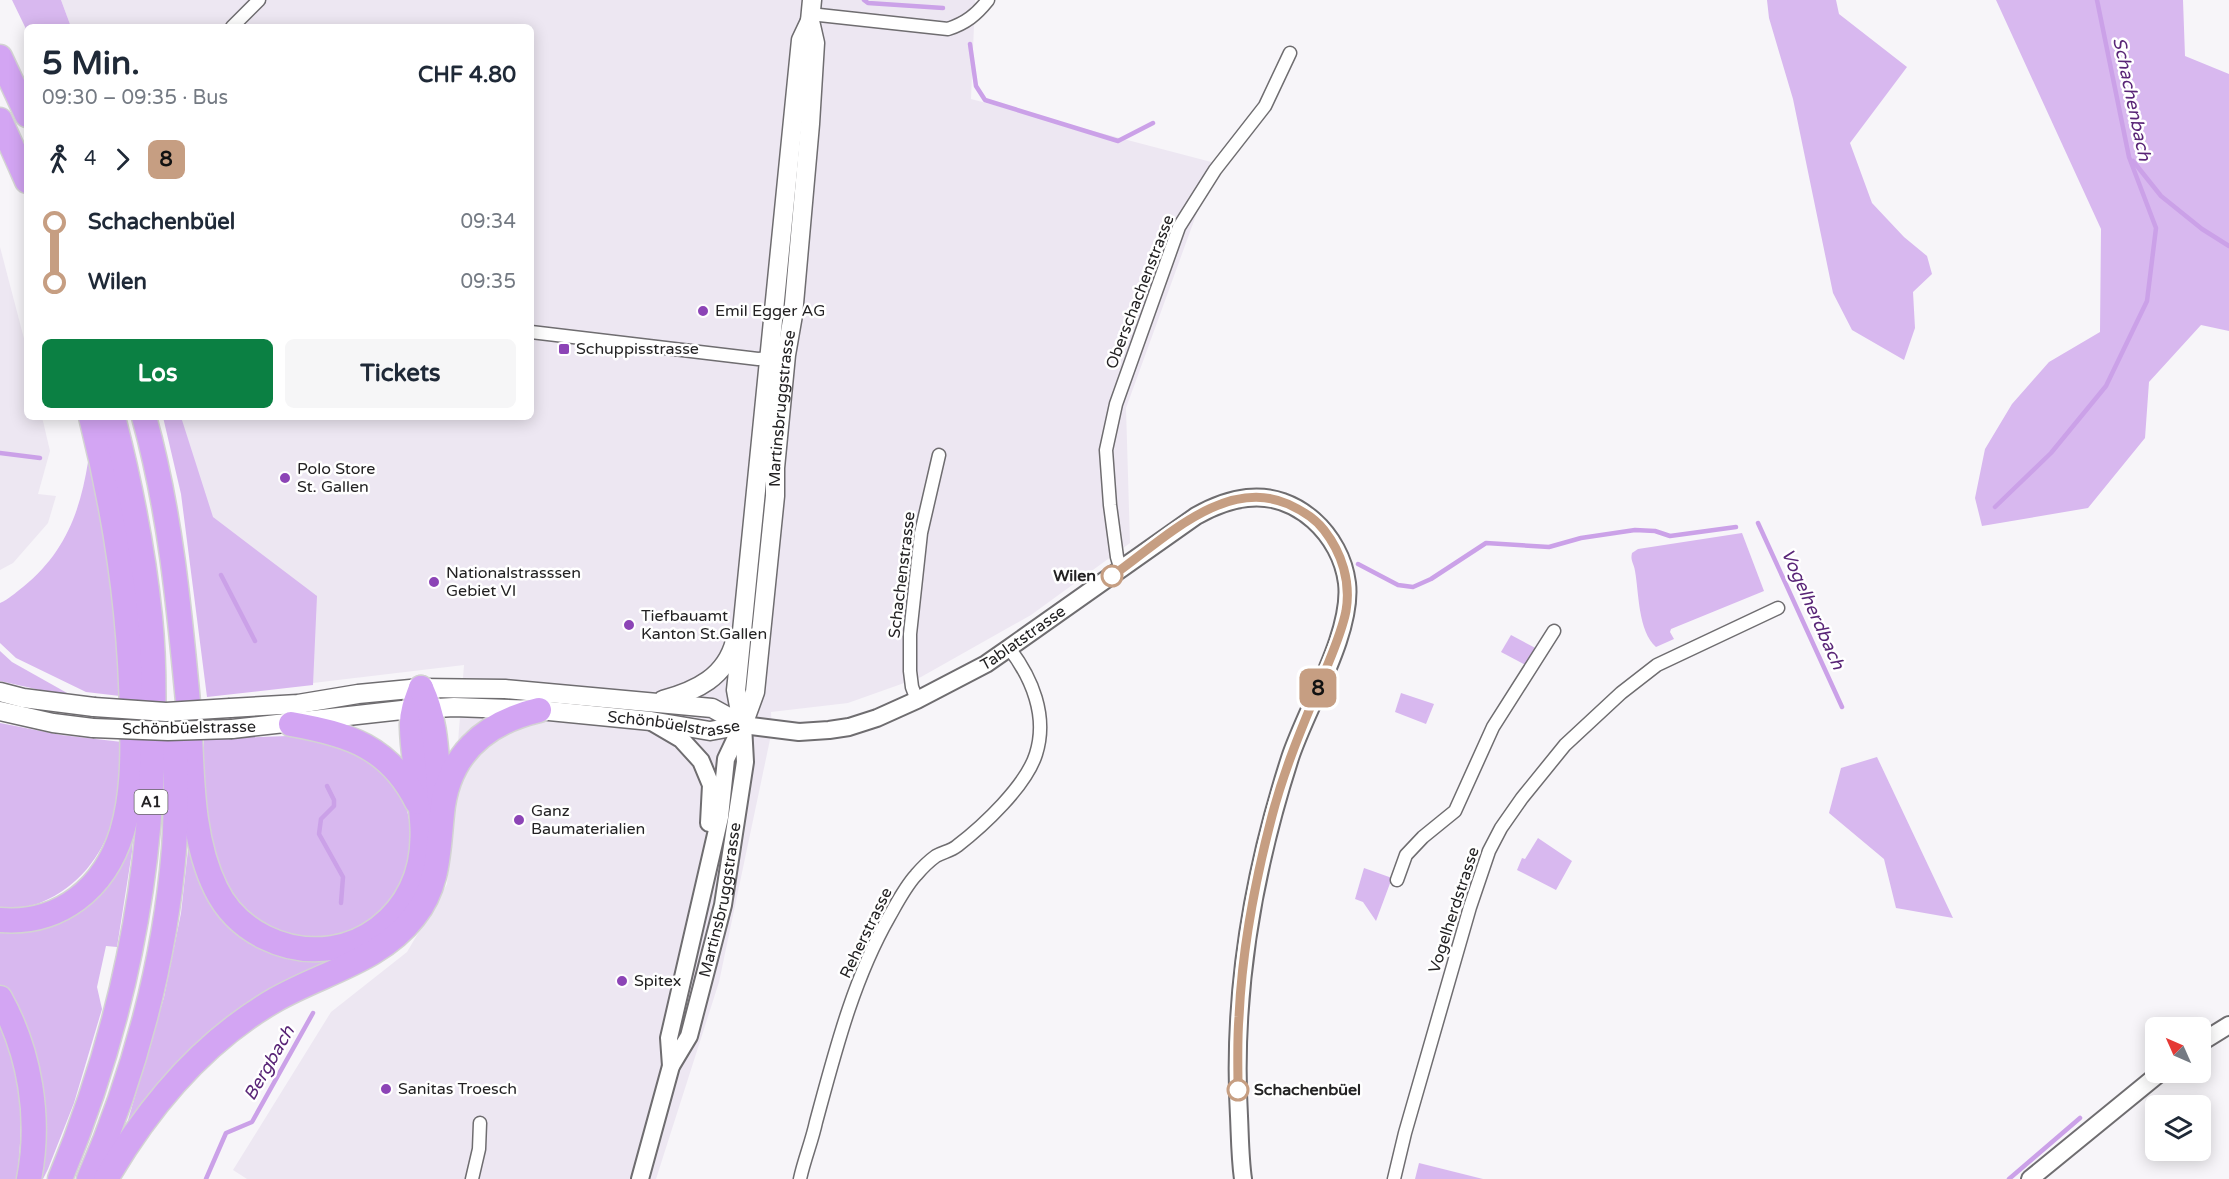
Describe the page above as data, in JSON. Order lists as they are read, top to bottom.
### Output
{
  "streets": {
    "highway": ["A1"],
    "main road": ["Martinsbruggstrasse", "Schönbüelstrasse"],
    "street": [
      "Oberschachenstrasse",
      "Schachenstrasse",
      "Tablatstrasse",
      "Vogelherdstrasse",
      "Reherstrasse"
    ]
  },
  "crossings": [
    ["Oberschachenstrasse", "Tablatstrasse"],
    ["Martinsbruggstrasse", "Tablatstrasse"],
    ["Martinsbruggstrasse", "Schönbüelstrasse"],
    ["Schachenstrasse", "Tablatstrasse"],
    ["Tablatstrasse", "Schönbüelstrasse"],
    ["Tablatstrasse", "Reherstrasse"],
    ["Schönbüelstrasse", "A1"]
  ],
  "water": ["Schachenbach", "Vogelherdbach", "Bergbach"],
  "places": {
    "other": [
      "Emil Egger AG",
      "Polo Store St. Gallen",
      "Wilen",
      "Nationalstrasssen Gebiet VI",
      "Tiefbauamt Kanton St.Gallen",
      "Ganz Baumaterialien",
      "Spitex",
      "Sanitas Troesch",
      "Schachenbüel"
    ],
    "transit": ["Schuppisstrasse"]
  },
  "lines": ["bus line 8"],
  "north": "top left",
  "page": {
    "on_map": "8",
    "heading": ["5 Min.", "09:30 – 09:35 · Bus", "CHF 4.80"],
    "legs": ["4", "8"],
    "list": [
      {
        "name": "Schachenbüel",
        "value": "09:34"
      },
      {
        "name": "Wilen",
        "value": "09:35"
      }
    ],
    "buttons": ["Los", "Tickets"]
  }
}
